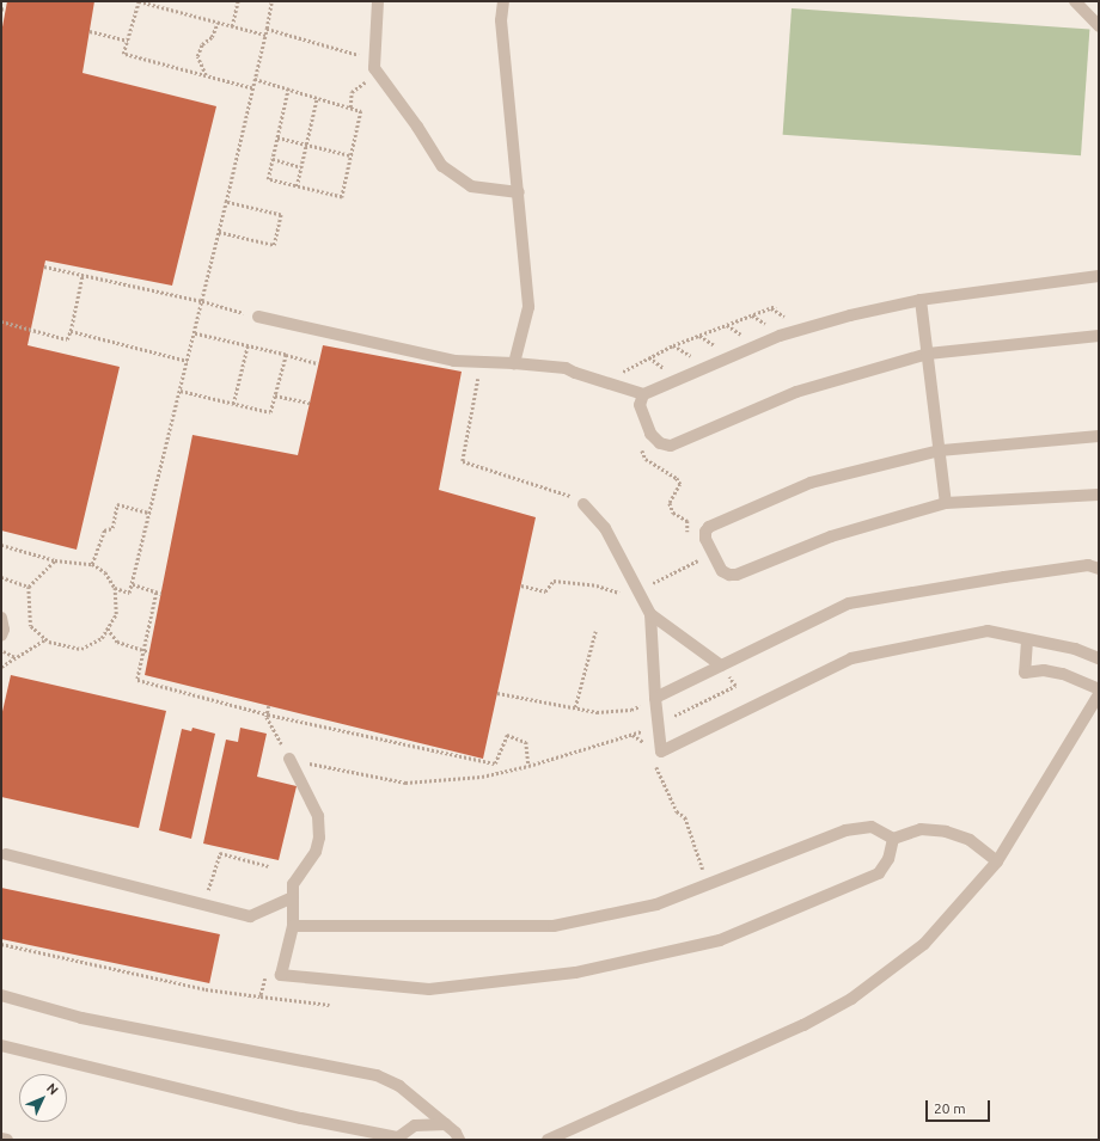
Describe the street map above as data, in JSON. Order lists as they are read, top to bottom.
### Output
{
  "scale_bar": "20 m",
  "north": "top right"
}
